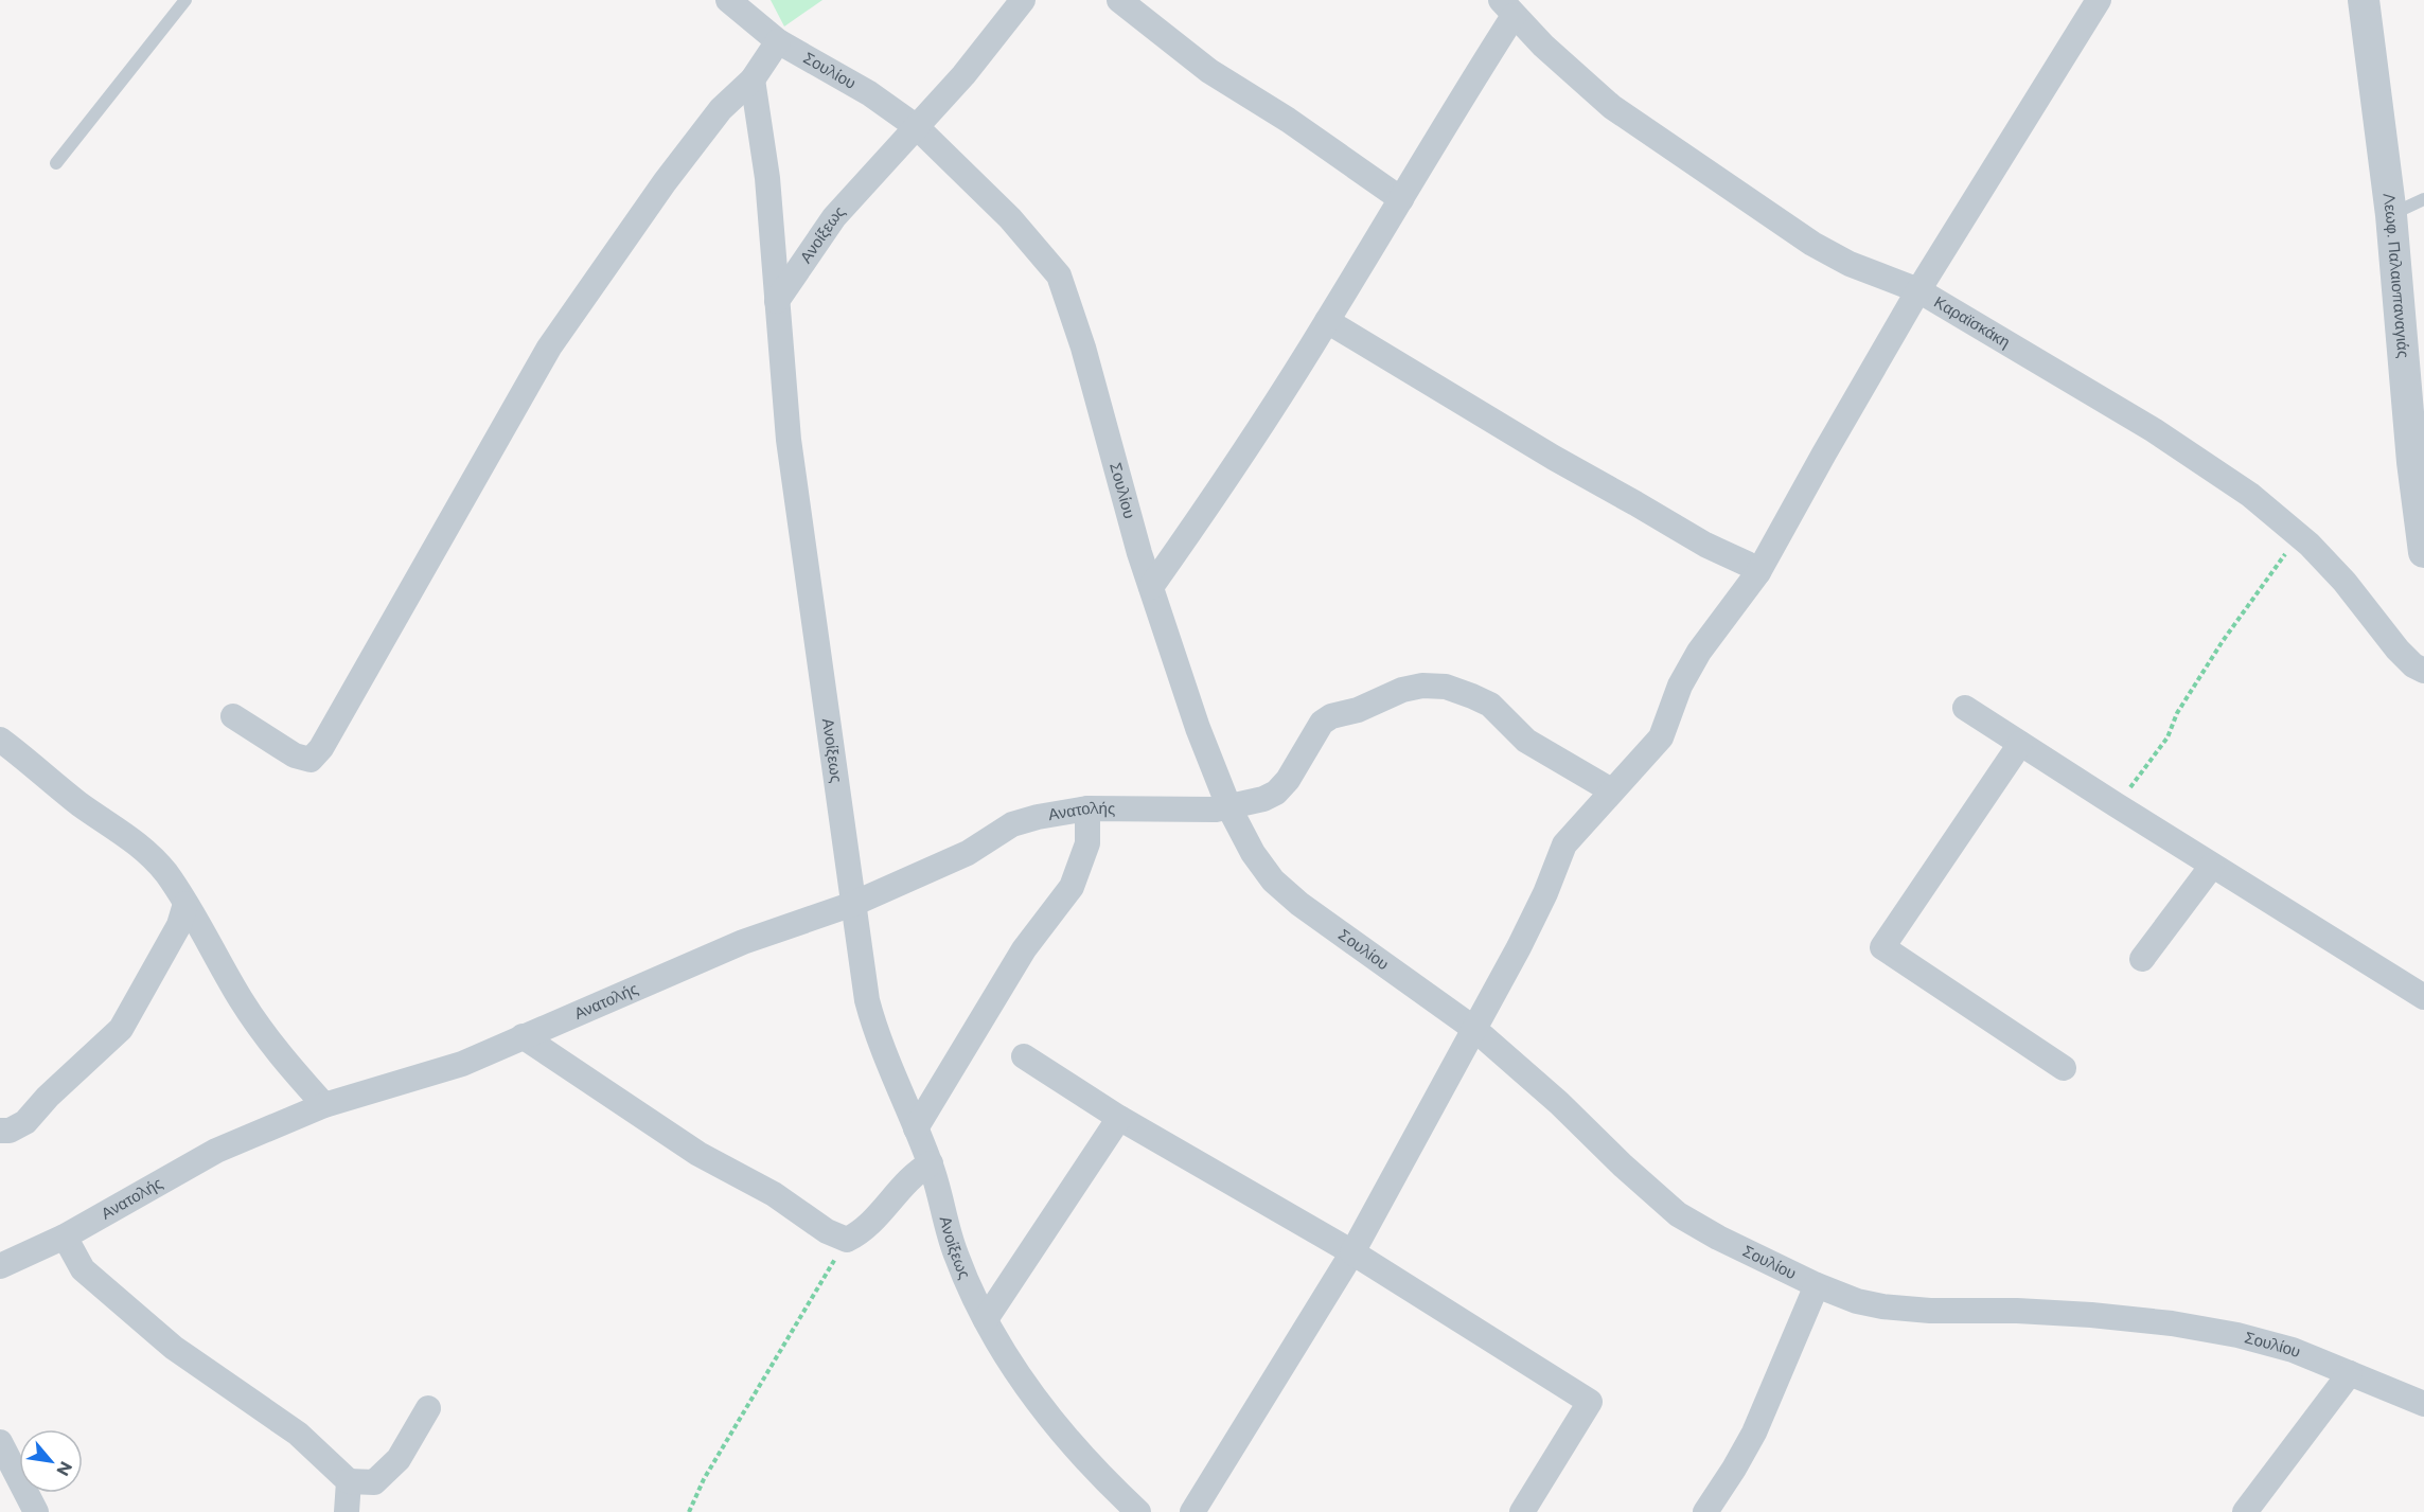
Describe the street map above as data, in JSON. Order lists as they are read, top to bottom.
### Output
{
  "streets": {
    "street": [
      "Σουλίου",
      "Ανοίξεως",
      "Λεωφ. Παλαιοπαναγιάς",
      "Καραϊσκάκη",
      "Ανατολής"
    ]
  },
  "crossings": [
    ["Σουλίου", "Ανοίξεως"],
    ["Σουλίου", "Ανατολής"],
    ["Ανοίξεως", "Ανατολής"]
  ],
  "north": "bottom right"
}
